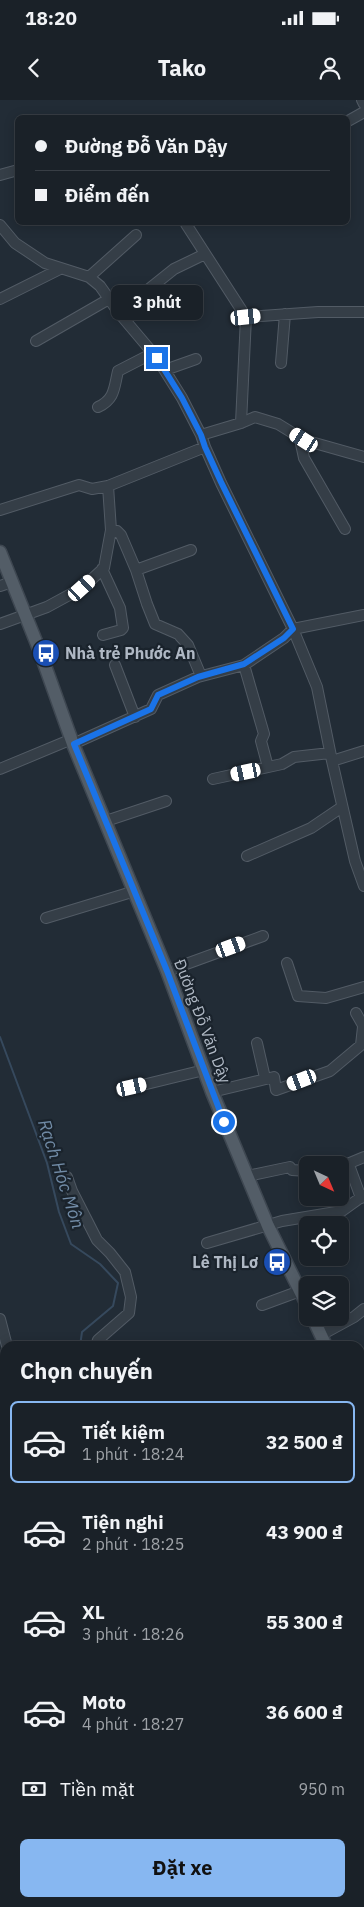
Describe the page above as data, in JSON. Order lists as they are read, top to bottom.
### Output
{
  "streets": {
    "main road": ["Đường Đỗ Văn Dậy"]
  },
  "water": ["Rạch Hóc Môn"],
  "places": {
    "bus stop": ["Nhà trẻ Phước An", "Lê Thị Lơ"]
  },
  "north": "bottom right",
  "page": {
    "status": "18:20",
    "header": "Tako",
    "banner": ["Đường Đỗ Văn Dậy", "Điểm đến"],
    "bubble": "3 phút",
    "heading": "Chọn chuyến",
    "list": [
      {
        "name": "Tiết kiệm",
        "note": "1 phút · 18:24",
        "value": "32 500 ₫"
      },
      {
        "name": "Tiện nghi",
        "note": "2 phút · 18:25",
        "value": "43 900 ₫"
      },
      {
        "name": "XL",
        "note": "3 phút · 18:26",
        "value": "55 300 ₫"
      },
      {
        "name": "Moto",
        "note": "4 phút · 18:27",
        "value": "36 600 ₫"
      }
    ],
    "pay": ["Tiền mặt", "950 m"],
    "buttons": "Đặt xe"
  }
}
